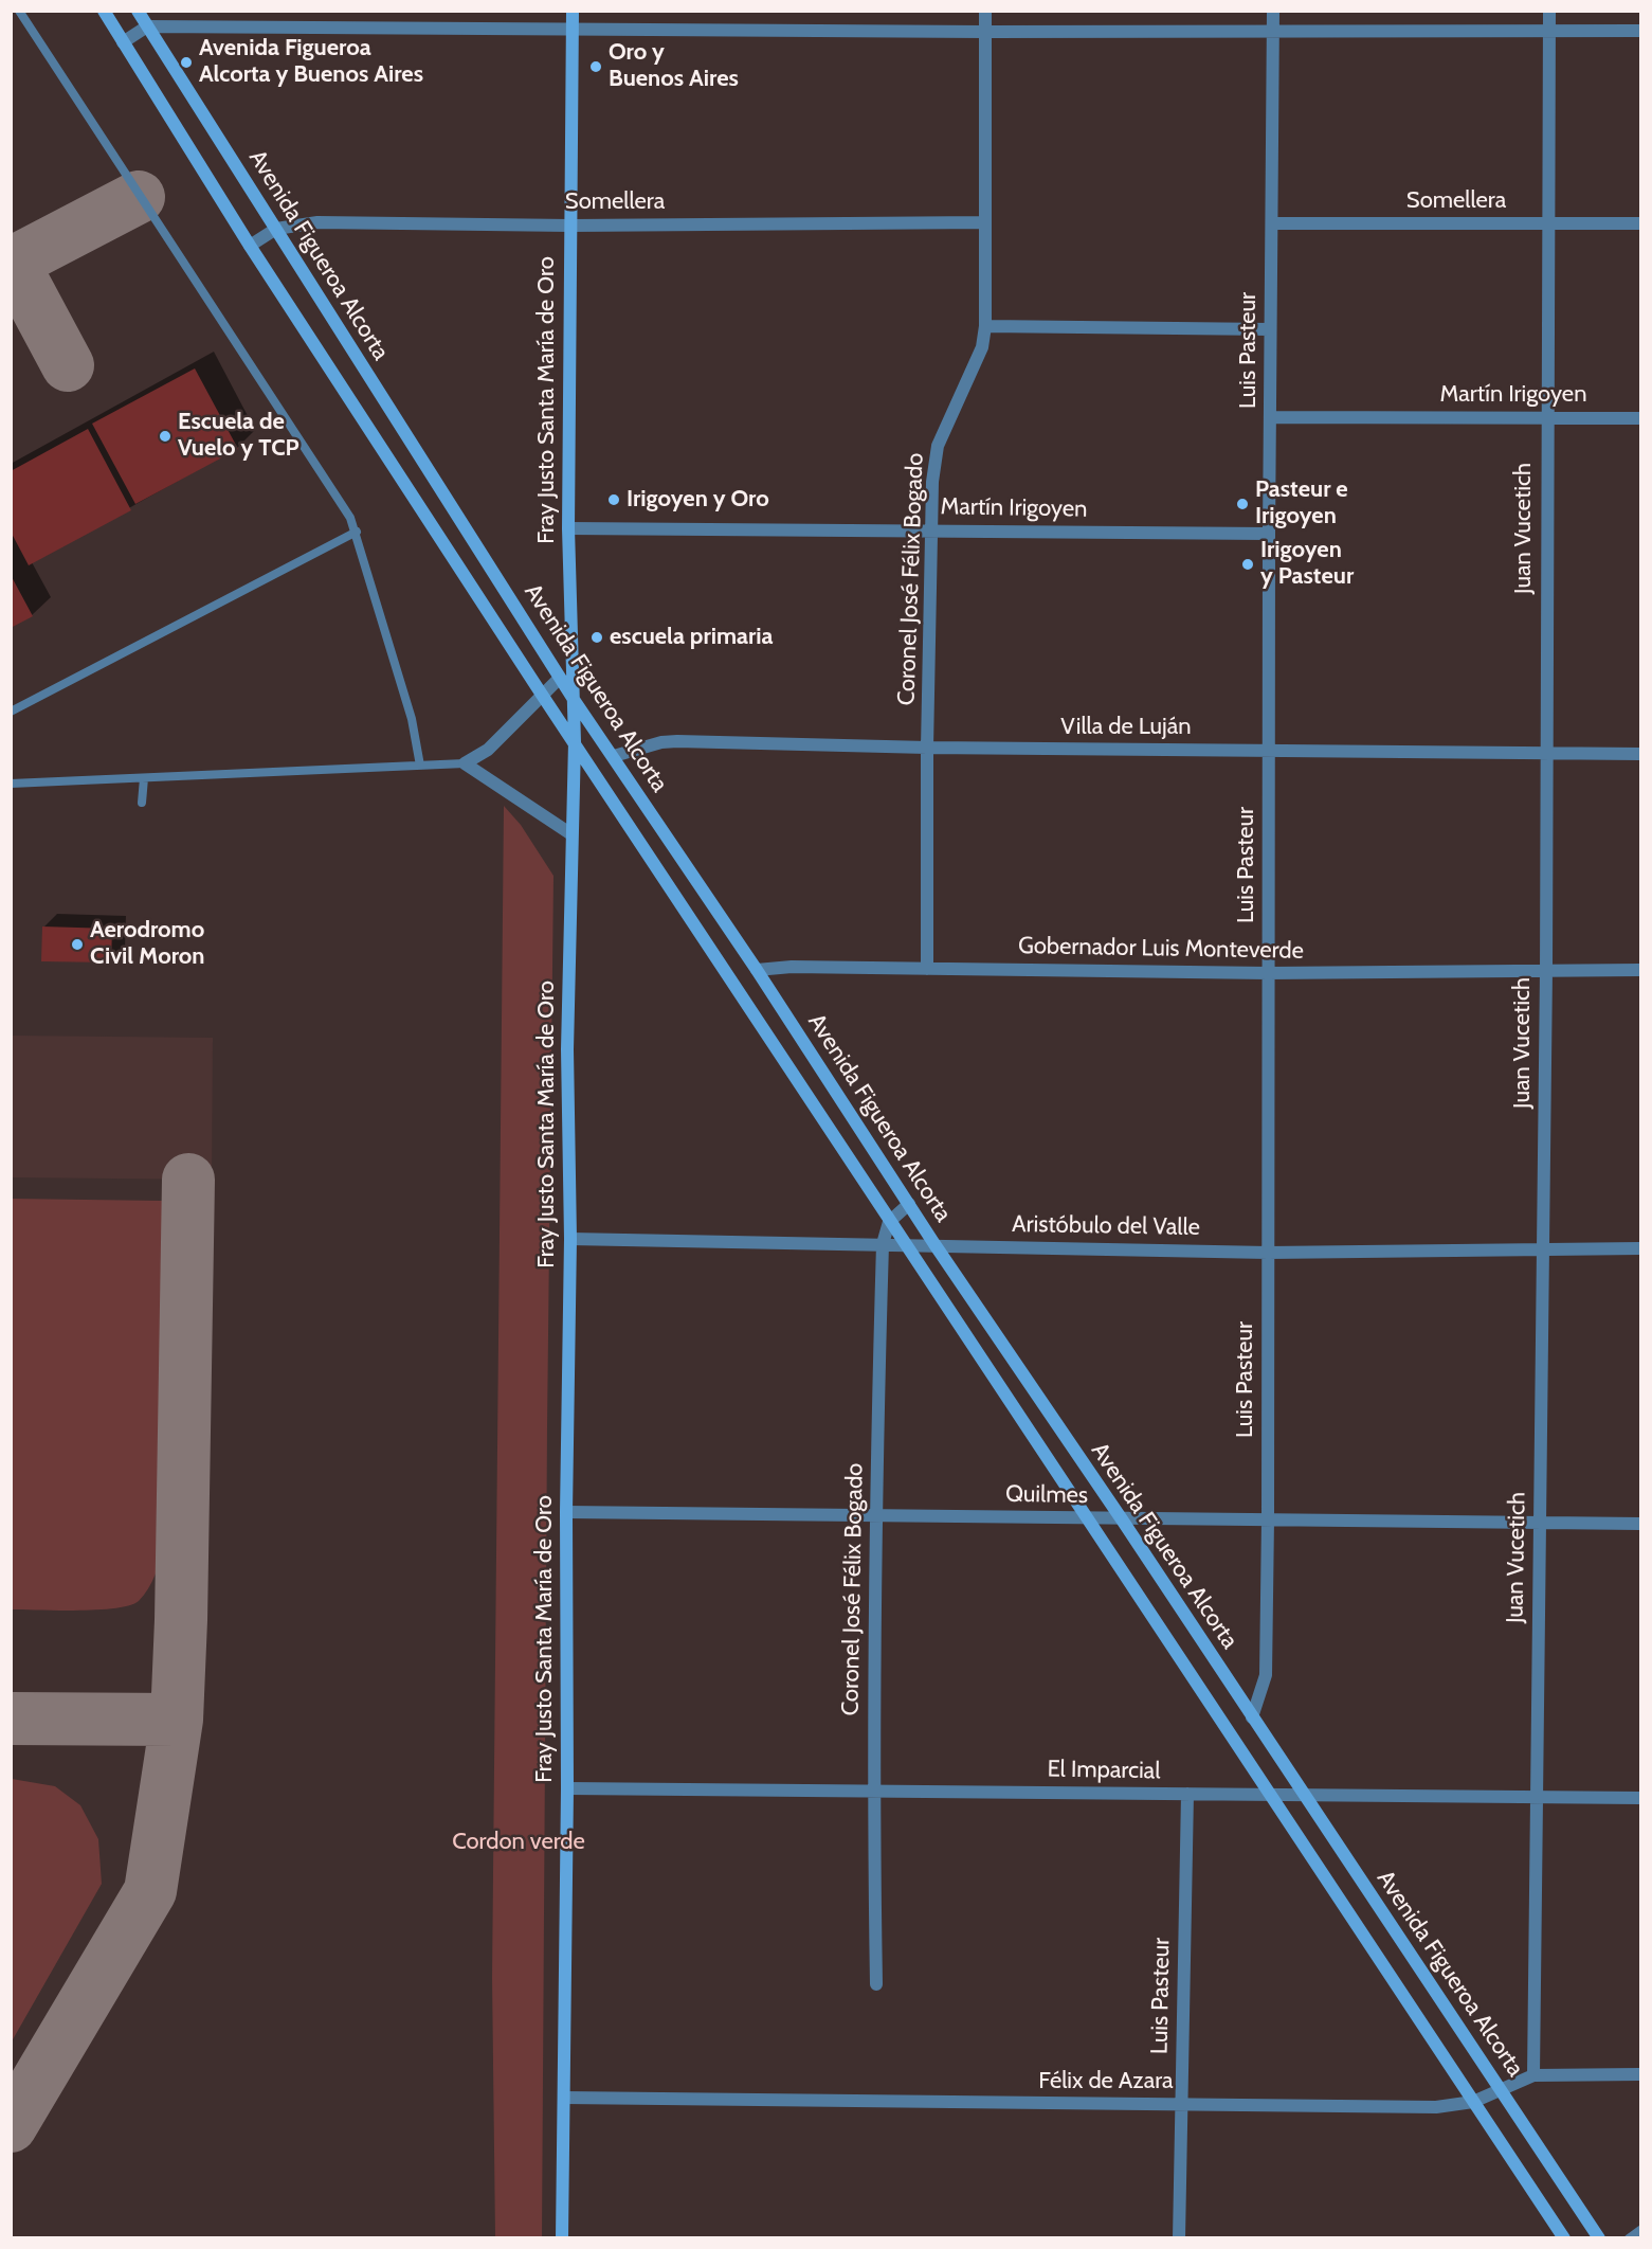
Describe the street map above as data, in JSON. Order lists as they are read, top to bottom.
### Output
{
  "streets": {
    "main road": ["Avenida Figueroa Alcorta", "Fray Justo Santa María de Oro"],
    "street": [
      "Somellera",
      "Luis Pasteur",
      "Martín Irigoyen",
      "Juan Vucetich",
      "Coronel José Félix Bogado",
      "Villa de Luján",
      "Gobernador Luis Monteverde",
      "Aristóbulo del Valle",
      "Quilmes",
      "El Imparcial",
      "Félix de Azara"
    ]
  },
  "crossings": [
    ["Somellera", "Avenida Figueroa Alcorta"],
    ["Somellera", "Luis Pasteur"],
    ["Somellera", "Fray Justo Santa María de Oro"],
    ["Somellera", "Juan Vucetich"],
    ["Somellera", "Coronel José Félix Bogado"],
    ["Avenida Figueroa Alcorta", "Luis Pasteur"],
    ["Avenida Figueroa Alcorta", "Fray Justo Santa María de Oro"],
    ["Avenida Figueroa Alcorta", "Coronel José Félix Bogado"],
    ["Avenida Figueroa Alcorta", "Villa de Luján"],
    ["Avenida Figueroa Alcorta", "Gobernador Luis Monteverde"],
    ["Avenida Figueroa Alcorta", "Aristóbulo del Valle"],
    ["Avenida Figueroa Alcorta", "Quilmes"],
    ["Avenida Figueroa Alcorta", "El Imparcial"],
    ["Avenida Figueroa Alcorta", "Félix de Azara"],
    ["Luis Pasteur", "Martín Irigoyen"],
    ["Luis Pasteur", "Villa de Luján"],
    ["Luis Pasteur", "Gobernador Luis Monteverde"],
    ["Luis Pasteur", "Aristóbulo del Valle"],
    ["Luis Pasteur", "Quilmes"],
    ["Luis Pasteur", "El Imparcial"],
    ["Luis Pasteur", "Félix de Azara"],
    ["Martín Irigoyen", "Fray Justo Santa María de Oro"],
    ["Martín Irigoyen", "Juan Vucetich"],
    ["Martín Irigoyen", "Coronel José Félix Bogado"],
    ["Fray Justo Santa María de Oro", "Aristóbulo del Valle"],
    ["Fray Justo Santa María de Oro", "Quilmes"],
    ["Fray Justo Santa María de Oro", "El Imparcial"],
    ["Fray Justo Santa María de Oro", "Félix de Azara"],
    ["Juan Vucetich", "Villa de Luján"],
    ["Juan Vucetich", "Gobernador Luis Monteverde"],
    ["Juan Vucetich", "Aristóbulo del Valle"],
    ["Juan Vucetich", "Quilmes"],
    ["Juan Vucetich", "El Imparcial"],
    ["Juan Vucetich", "Félix de Azara"],
    ["Coronel José Félix Bogado", "Villa de Luján"],
    ["Coronel José Félix Bogado", "Gobernador Luis Monteverde"],
    ["Coronel José Félix Bogado", "Aristóbulo del Valle"],
    ["Coronel José Félix Bogado", "Quilmes"],
    ["Coronel José Félix Bogado", "El Imparcial"]
  ],
  "parks": ["Cordon verde"],
  "places": [
    "Avenida Figueroa Alcorta y Buenos Aires",
    "Oro y Buenos Aires",
    "Escuela de Vuelo y TCP",
    "Irigoyen y Oro",
    "Pasteur e Irigoyen",
    "Irigoyen y Pasteur",
    "escuela primaria",
    "Aerodromo Civil Moron"
  ]
}
